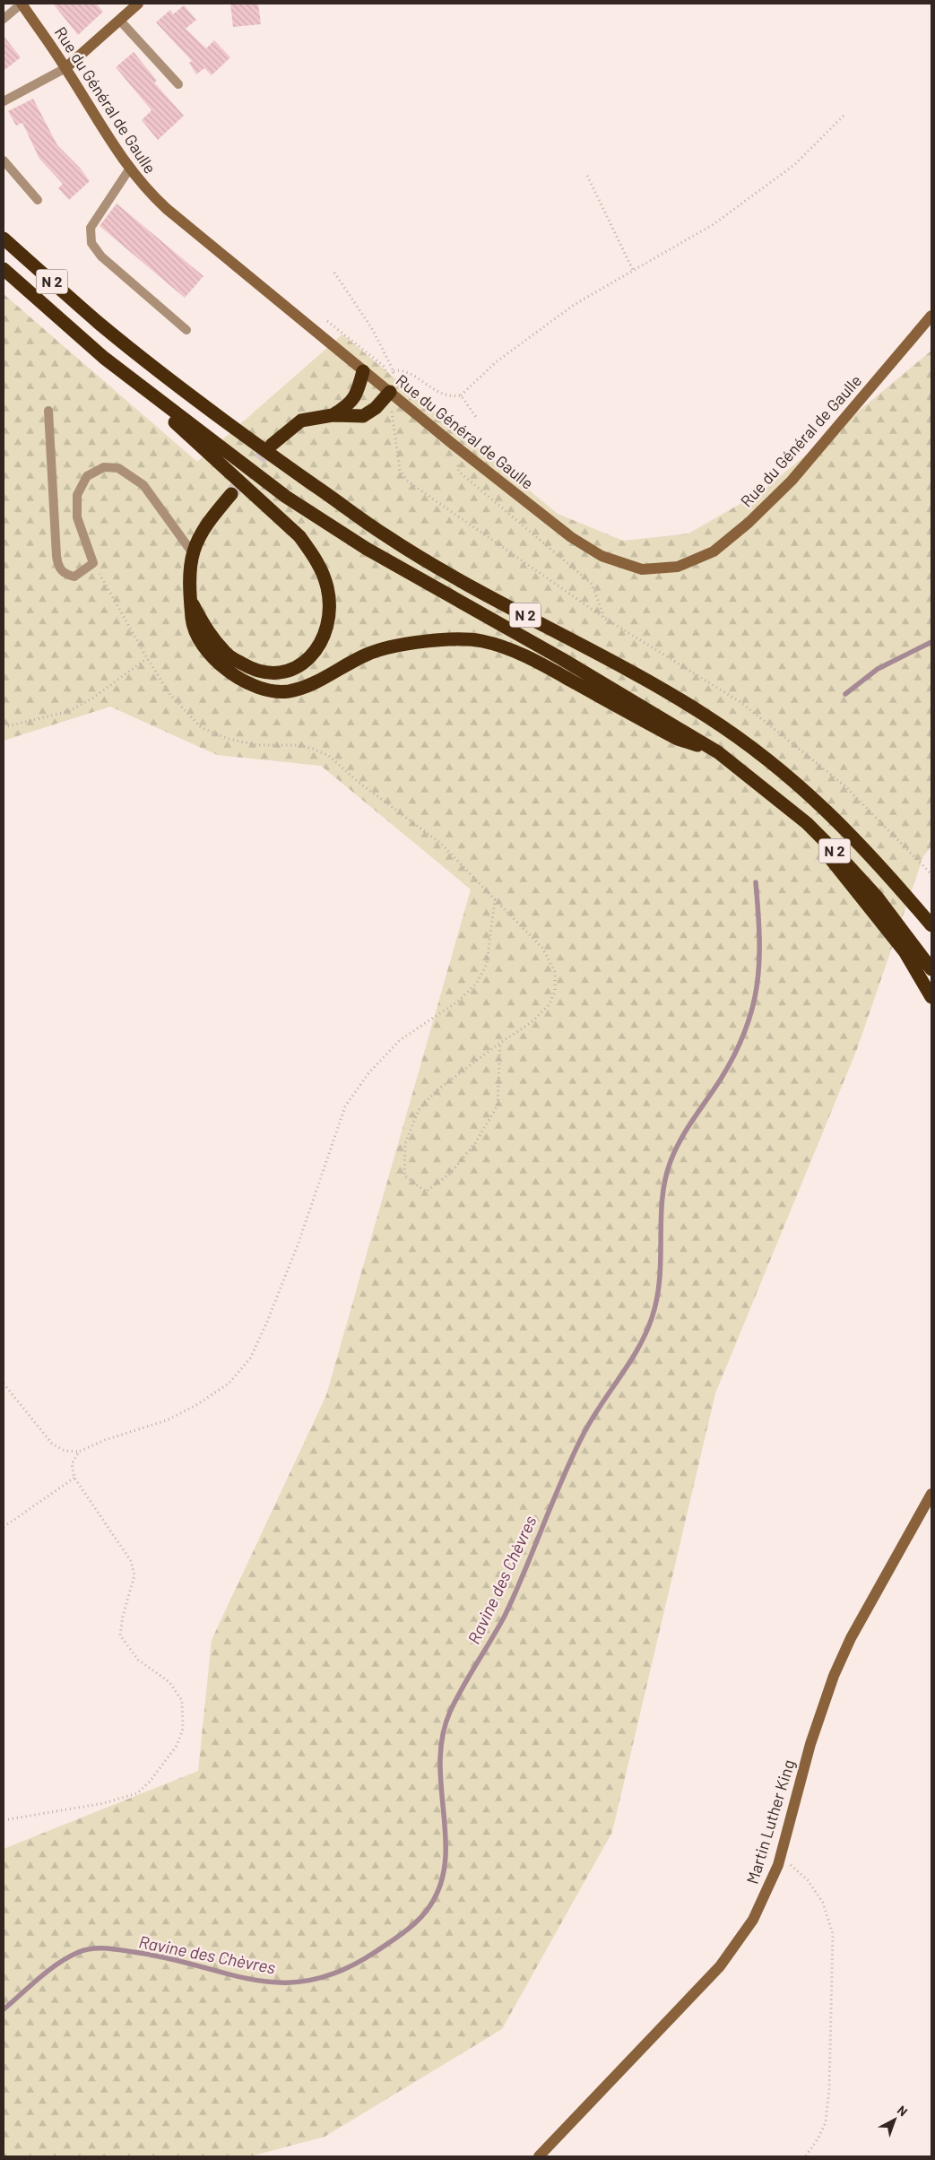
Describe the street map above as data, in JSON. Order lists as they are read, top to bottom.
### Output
{
  "streets": {
    "highway": ["N 2"],
    "street": ["Rue du Général de Gaulle", "Martin Luther King"]
  },
  "water": ["Ravine des Chèvres"],
  "north": "top right"
}
